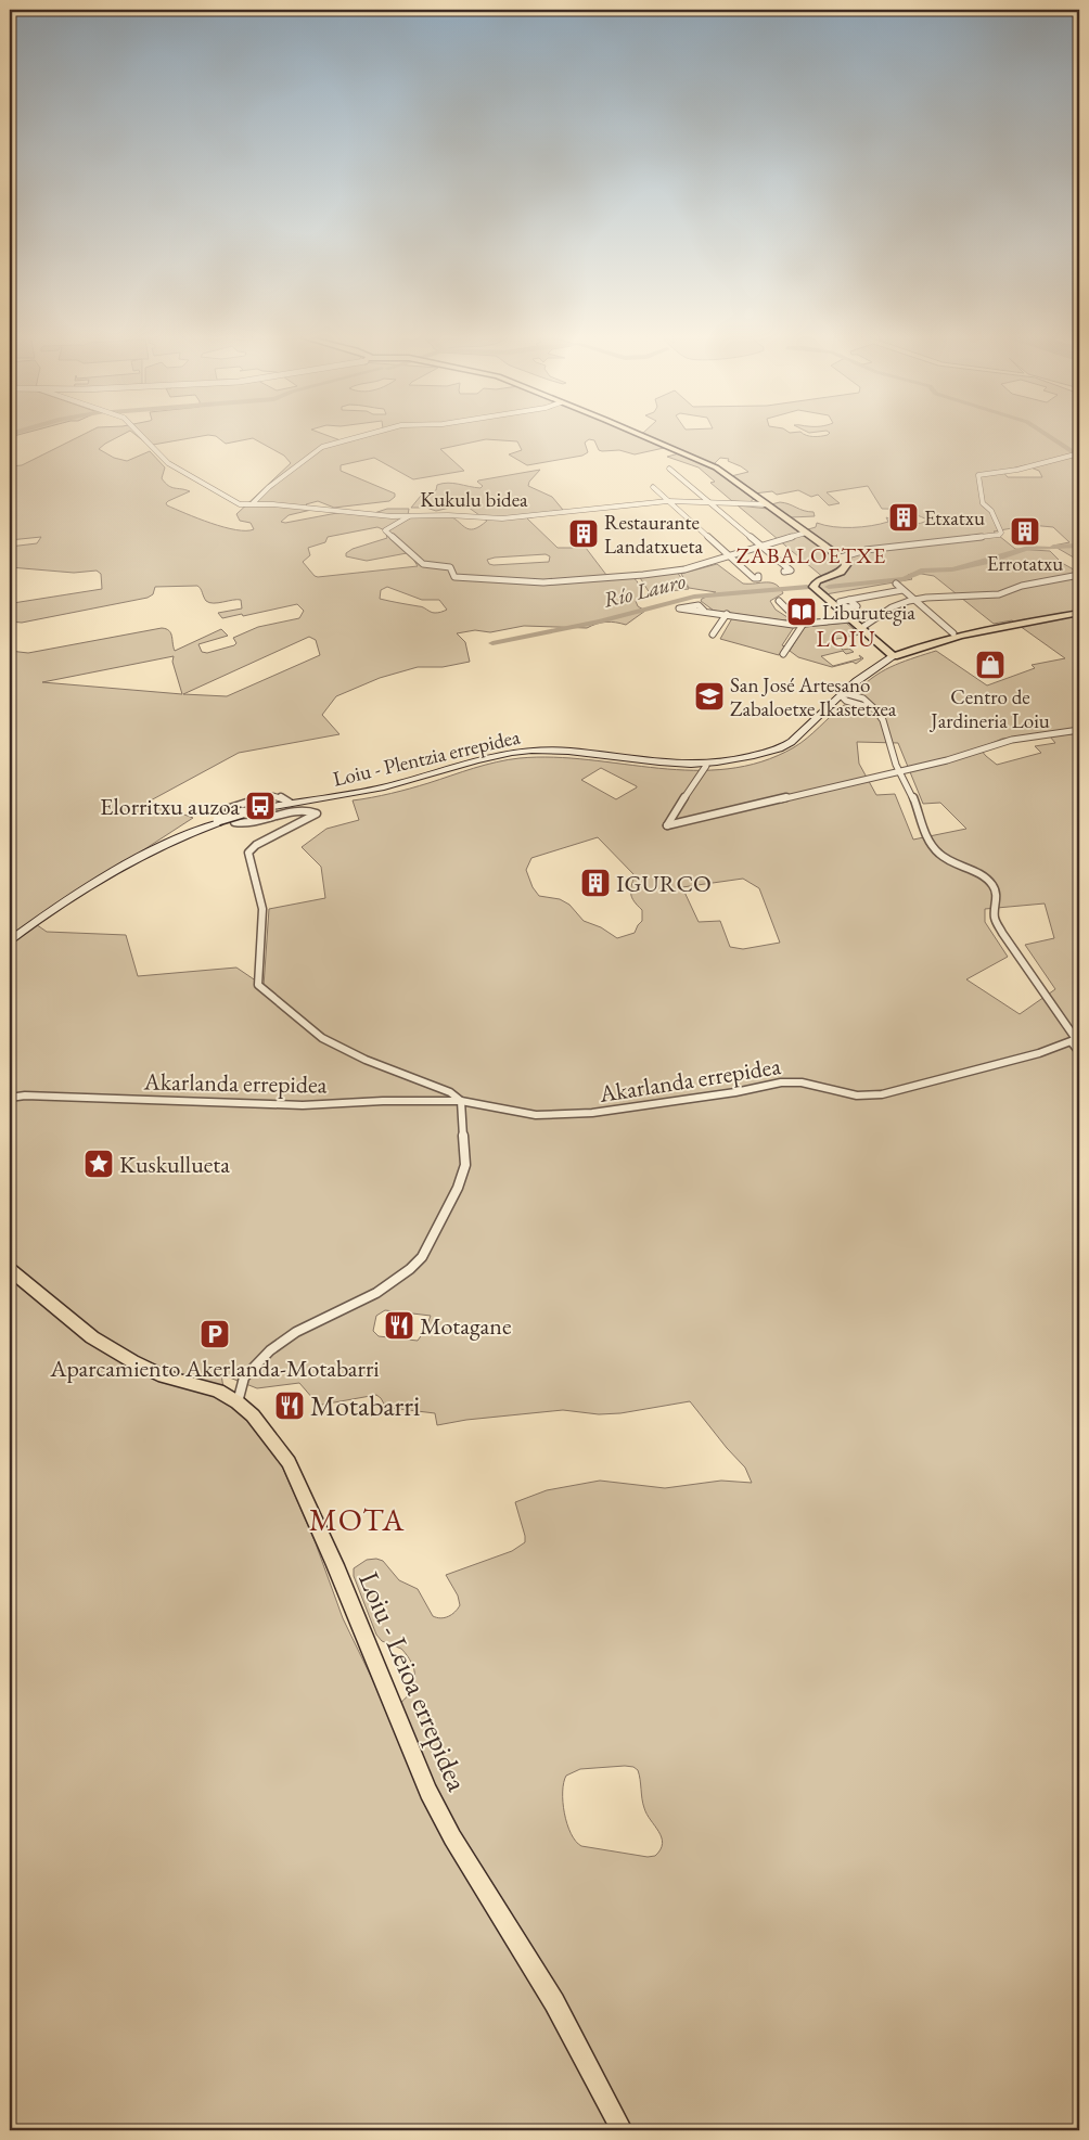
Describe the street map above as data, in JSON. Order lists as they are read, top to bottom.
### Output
{
  "streets": {
    "main road": ["Loiu - Plentzia errepidea", "Loiu - Leioa errepidea"],
    "street": ["Kukulu bidea", "Akarlanda errepidea"]
  },
  "districts": ["ZABALOETXE", "LOIU", "MOTA"],
  "water": ["Río Lauro"],
  "places": {
    "building": [
      "Etxatxu",
      "Errotatxu",
      "Restaurante Landatxueta",
      "IGURCO"
    ],
    "library": ["Liburutegia"],
    "shop": ["Centro de Jardineria Loiu"],
    "school or university": ["San José Artesano Zabaloetxe Ikastetxea"],
    "bus stop": ["Elorritxu auzoa"],
    "place": ["Kuskullueta"],
    "restaurant": ["Motagane", "Motabarri"],
    "parking": ["Aparcamiento Akerlanda-Motabarri"]
  }
}
